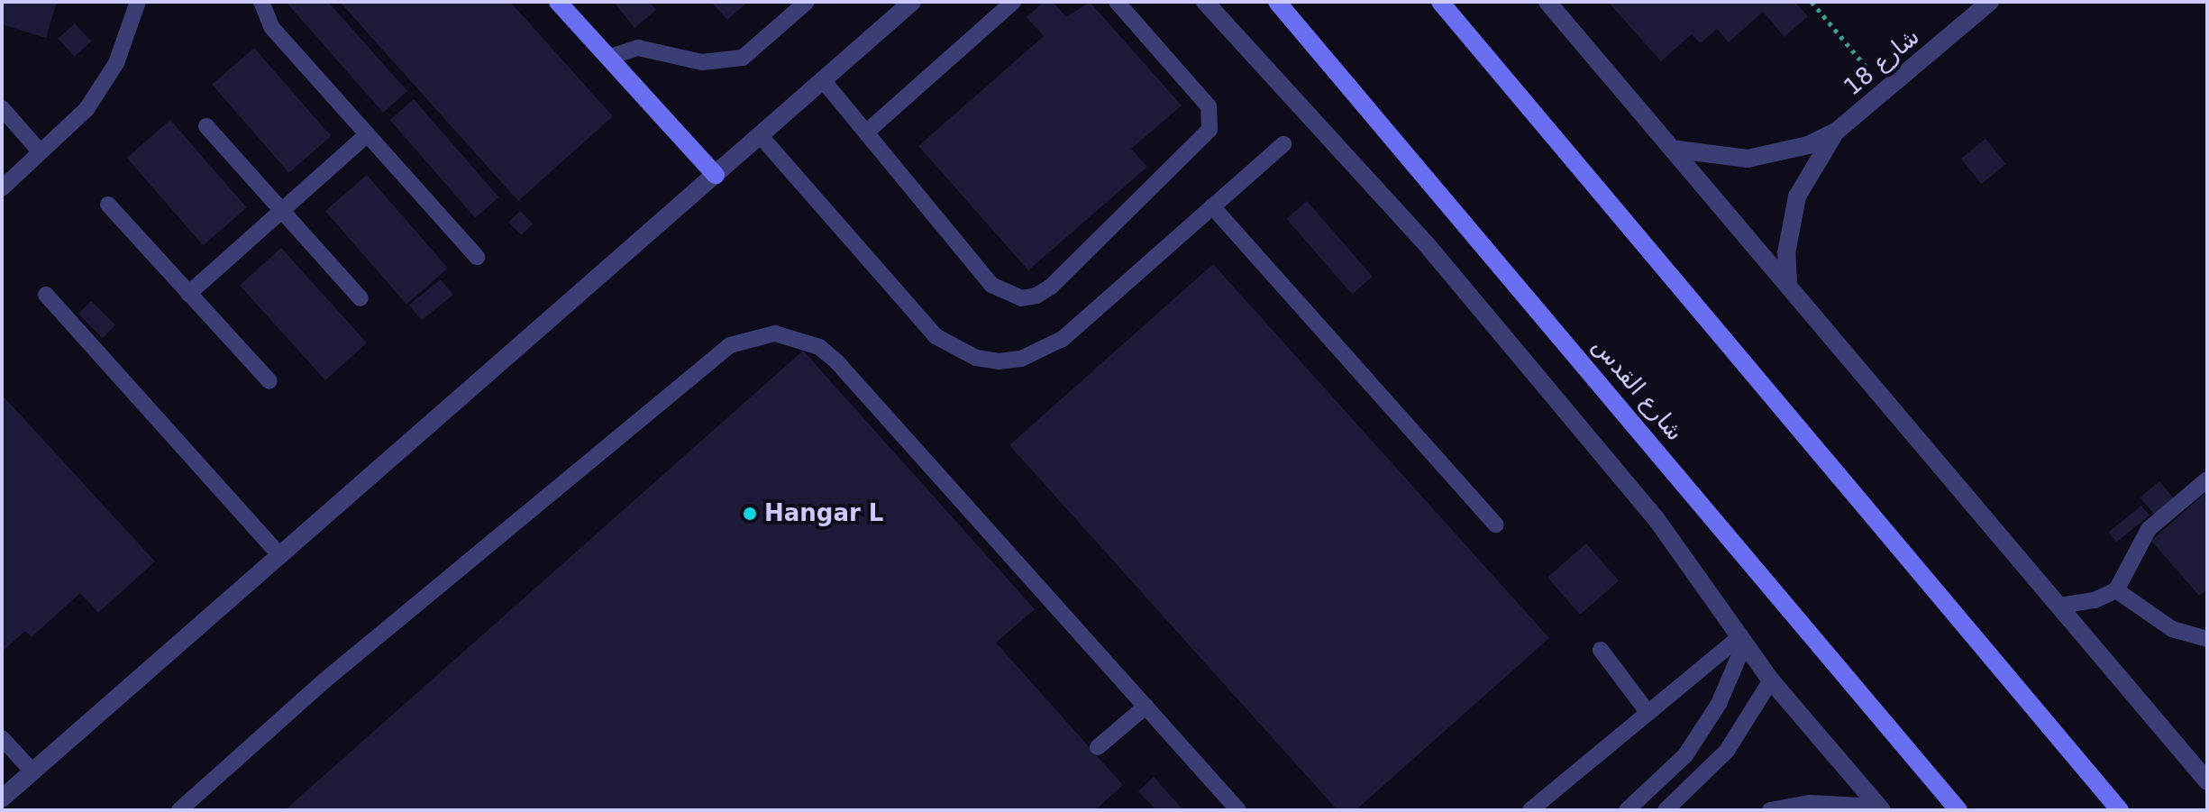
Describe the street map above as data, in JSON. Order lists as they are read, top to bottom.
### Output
{
  "streets": {
    "main road": ["شارع القدس"],
    "street": ["شارع 18"]
  },
  "places": ["Hangar L"]
}
